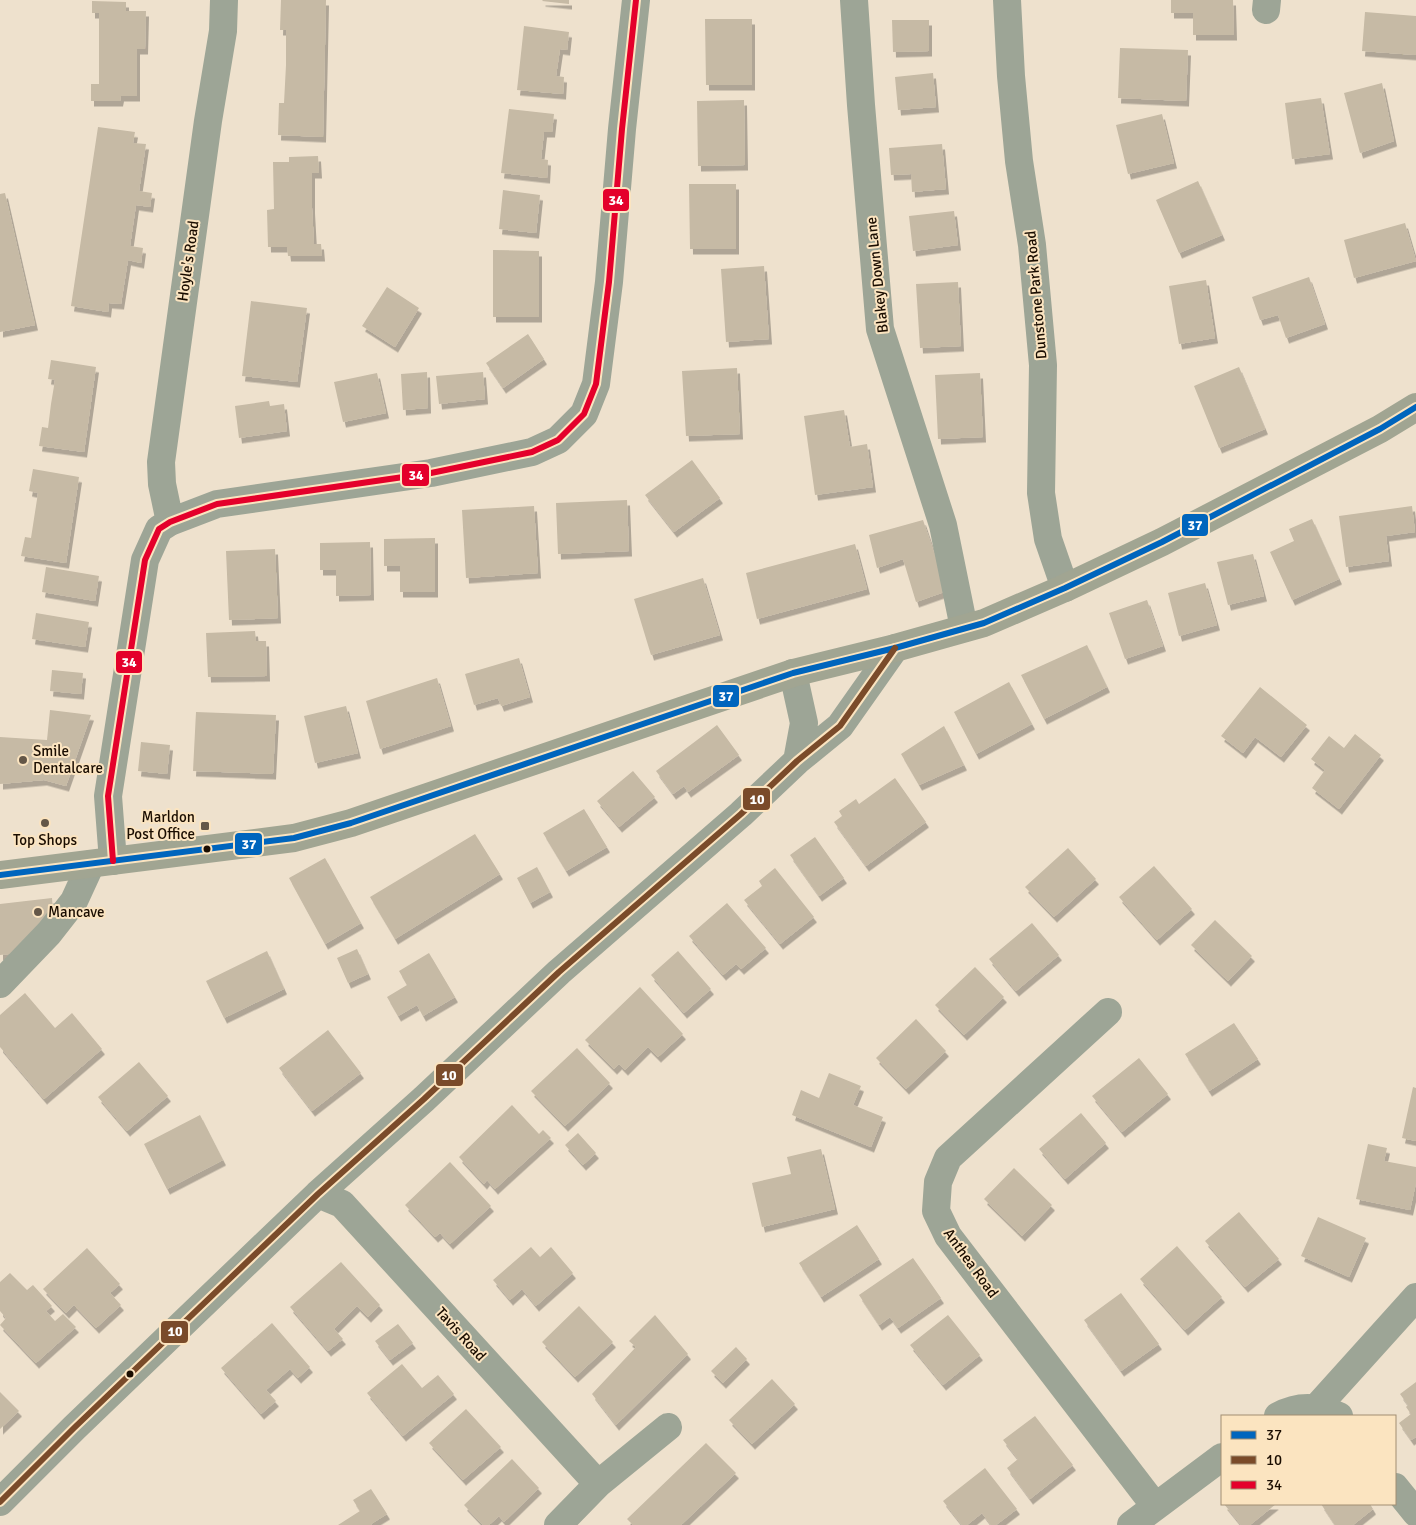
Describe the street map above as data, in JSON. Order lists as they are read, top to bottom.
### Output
{
  "streets": {
    "street": [
      "Hoyle's Road",
      "Blakey Down Lane",
      "Dunstone Park Road",
      "Anthea Road",
      "Tavis Road"
    ]
  },
  "places": {
    "other": ["Smile Dentalcare", "Top Shops", "Mancave"],
    "transit": ["Marldon Post Office"]
  },
  "lines": ["transit line 34", "transit line 37", "transit line 10"],
  "legend": ["37", "10", "34"]
}
